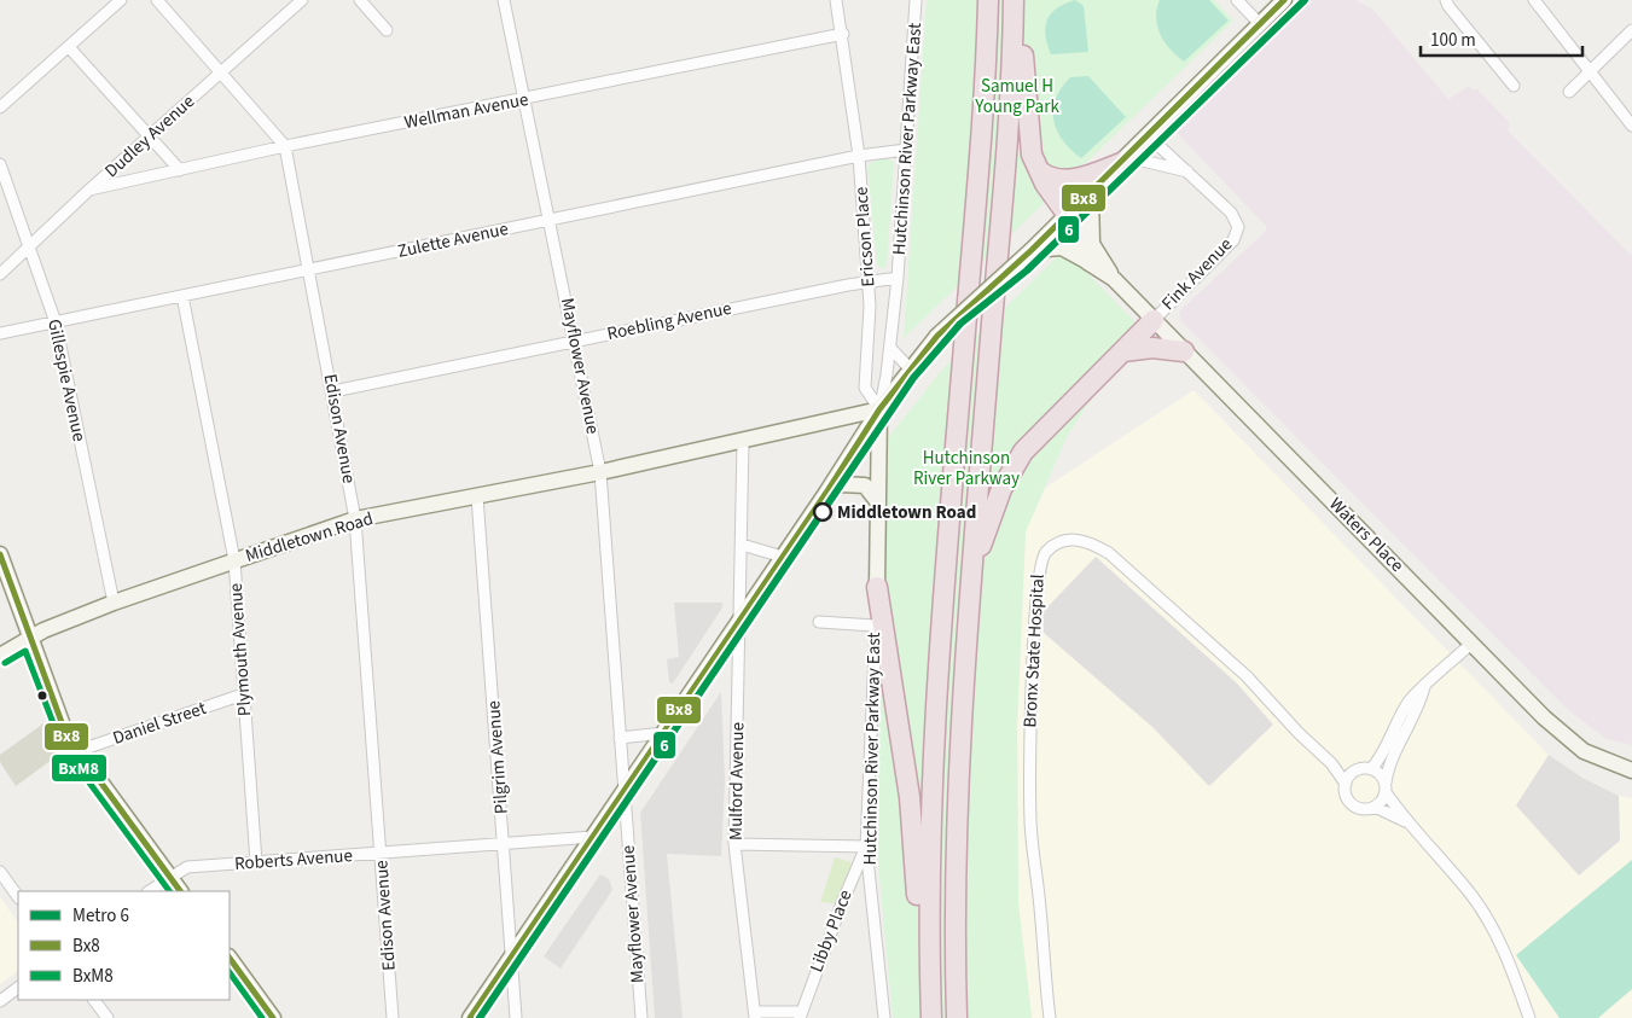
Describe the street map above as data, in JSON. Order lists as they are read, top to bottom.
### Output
{
  "streets": {
    "main road": ["Waters Place", "Middletown Road"],
    "street": [
      "Wellman Avenue",
      "Dudley Avenue",
      "Hutchinson River Parkway East",
      "Ericson Place",
      "Zulette Avenue",
      "Fink Avenue",
      "Roebling Avenue",
      "Mayflower Avenue",
      "Gillespie Avenue",
      "Edison Avenue",
      "Plymouth Avenue",
      "Bronx State Hospital",
      "Daniel Street",
      "Pilgrim Avenue",
      "Mulford Avenue",
      "Roberts Avenue",
      "Libby Place"
    ]
  },
  "crossings": [
    ["Wellman Avenue", "Dudley Avenue"],
    ["Wellman Avenue", "Ericson Place"],
    ["Wellman Avenue", "Mayflower Avenue"],
    ["Wellman Avenue", "Edison Avenue"],
    ["Dudley Avenue", "Gillespie Avenue"],
    ["Hutchinson River Parkway East", "Ericson Place"],
    ["Hutchinson River Parkway East", "Zulette Avenue"],
    ["Hutchinson River Parkway East", "Roebling Avenue"],
    ["Hutchinson River Parkway East", "Libby Place"],
    ["Ericson Place", "Zulette Avenue"],
    ["Ericson Place", "Roebling Avenue"],
    ["Ericson Place", "Middletown Road"],
    ["Zulette Avenue", "Mayflower Avenue"],
    ["Zulette Avenue", "Gillespie Avenue"],
    ["Zulette Avenue", "Edison Avenue"],
    ["Zulette Avenue", "Plymouth Avenue"],
    ["Fink Avenue", "Waters Place"],
    ["Roebling Avenue", "Mayflower Avenue"],
    ["Roebling Avenue", "Edison Avenue"],
    ["Mayflower Avenue", "Middletown Road"],
    ["Gillespie Avenue", "Middletown Road"],
    ["Edison Avenue", "Middletown Road"],
    ["Edison Avenue", "Roberts Avenue"],
    ["Middletown Road", "Plymouth Avenue"],
    ["Middletown Road", "Pilgrim Avenue"],
    ["Middletown Road", "Mulford Avenue"],
    ["Plymouth Avenue", "Daniel Street"],
    ["Plymouth Avenue", "Roberts Avenue"],
    ["Pilgrim Avenue", "Roberts Avenue"]
  ],
  "parks": ["Samuel H Young Park", "Hutchinson River Parkway"],
  "places": ["Middletown Road"],
  "lines": ["metro line 6", "transit line Bx8", "transit line BxM8"],
  "legend": ["Metro 6", "Bx8", "BxM8"],
  "scale_bar": "100 m"
}
